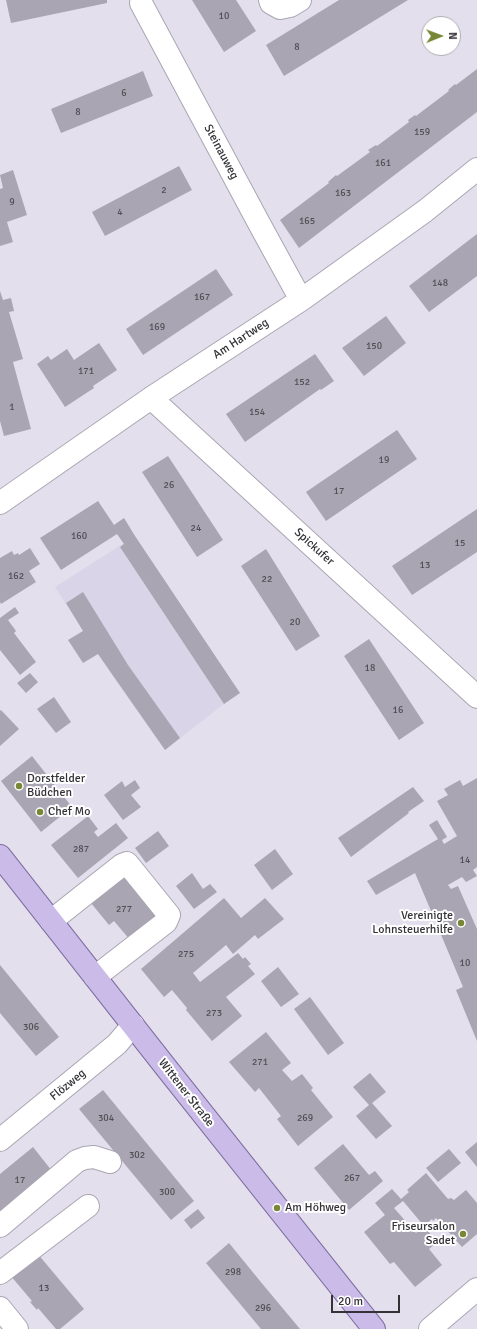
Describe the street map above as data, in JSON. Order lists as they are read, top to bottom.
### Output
{
  "streets": {
    "main road": ["Wittener Straße"],
    "street": [
      "Steinauweg",
      "Am Hartweg",
      "Spickufer",
      "Flözweg"
    ]
  },
  "crossings": [
    ["Steinauweg", "Am Hartweg"],
    ["Am Hartweg", "Spickufer"],
    ["Flözweg", "Wittener Straße"]
  ],
  "places": [
    "Dorstfelder Büdchen",
    "Chef Mo",
    "Vereinigte Lohnsteuerhilfe",
    "Am Höhweg",
    "Friseursalon Sadet"
  ],
  "house_numbers": [
    "10",
    "8",
    "6",
    "8",
    "159",
    "161",
    "2",
    "163",
    "9",
    "4",
    "165",
    "148",
    "167",
    "169",
    "150",
    "171",
    "152",
    "1",
    "154",
    "19",
    "26",
    "17",
    "24",
    "160",
    "15",
    "13",
    "162",
    "22",
    "20",
    "18",
    "16",
    "287",
    "14",
    "277",
    "275",
    "10",
    "273",
    "306",
    "271",
    "304",
    "269",
    "302",
    "267",
    "17",
    "300",
    "298",
    "13",
    "296"
  ],
  "scale_bar": "20 m",
  "north": "right"
}
